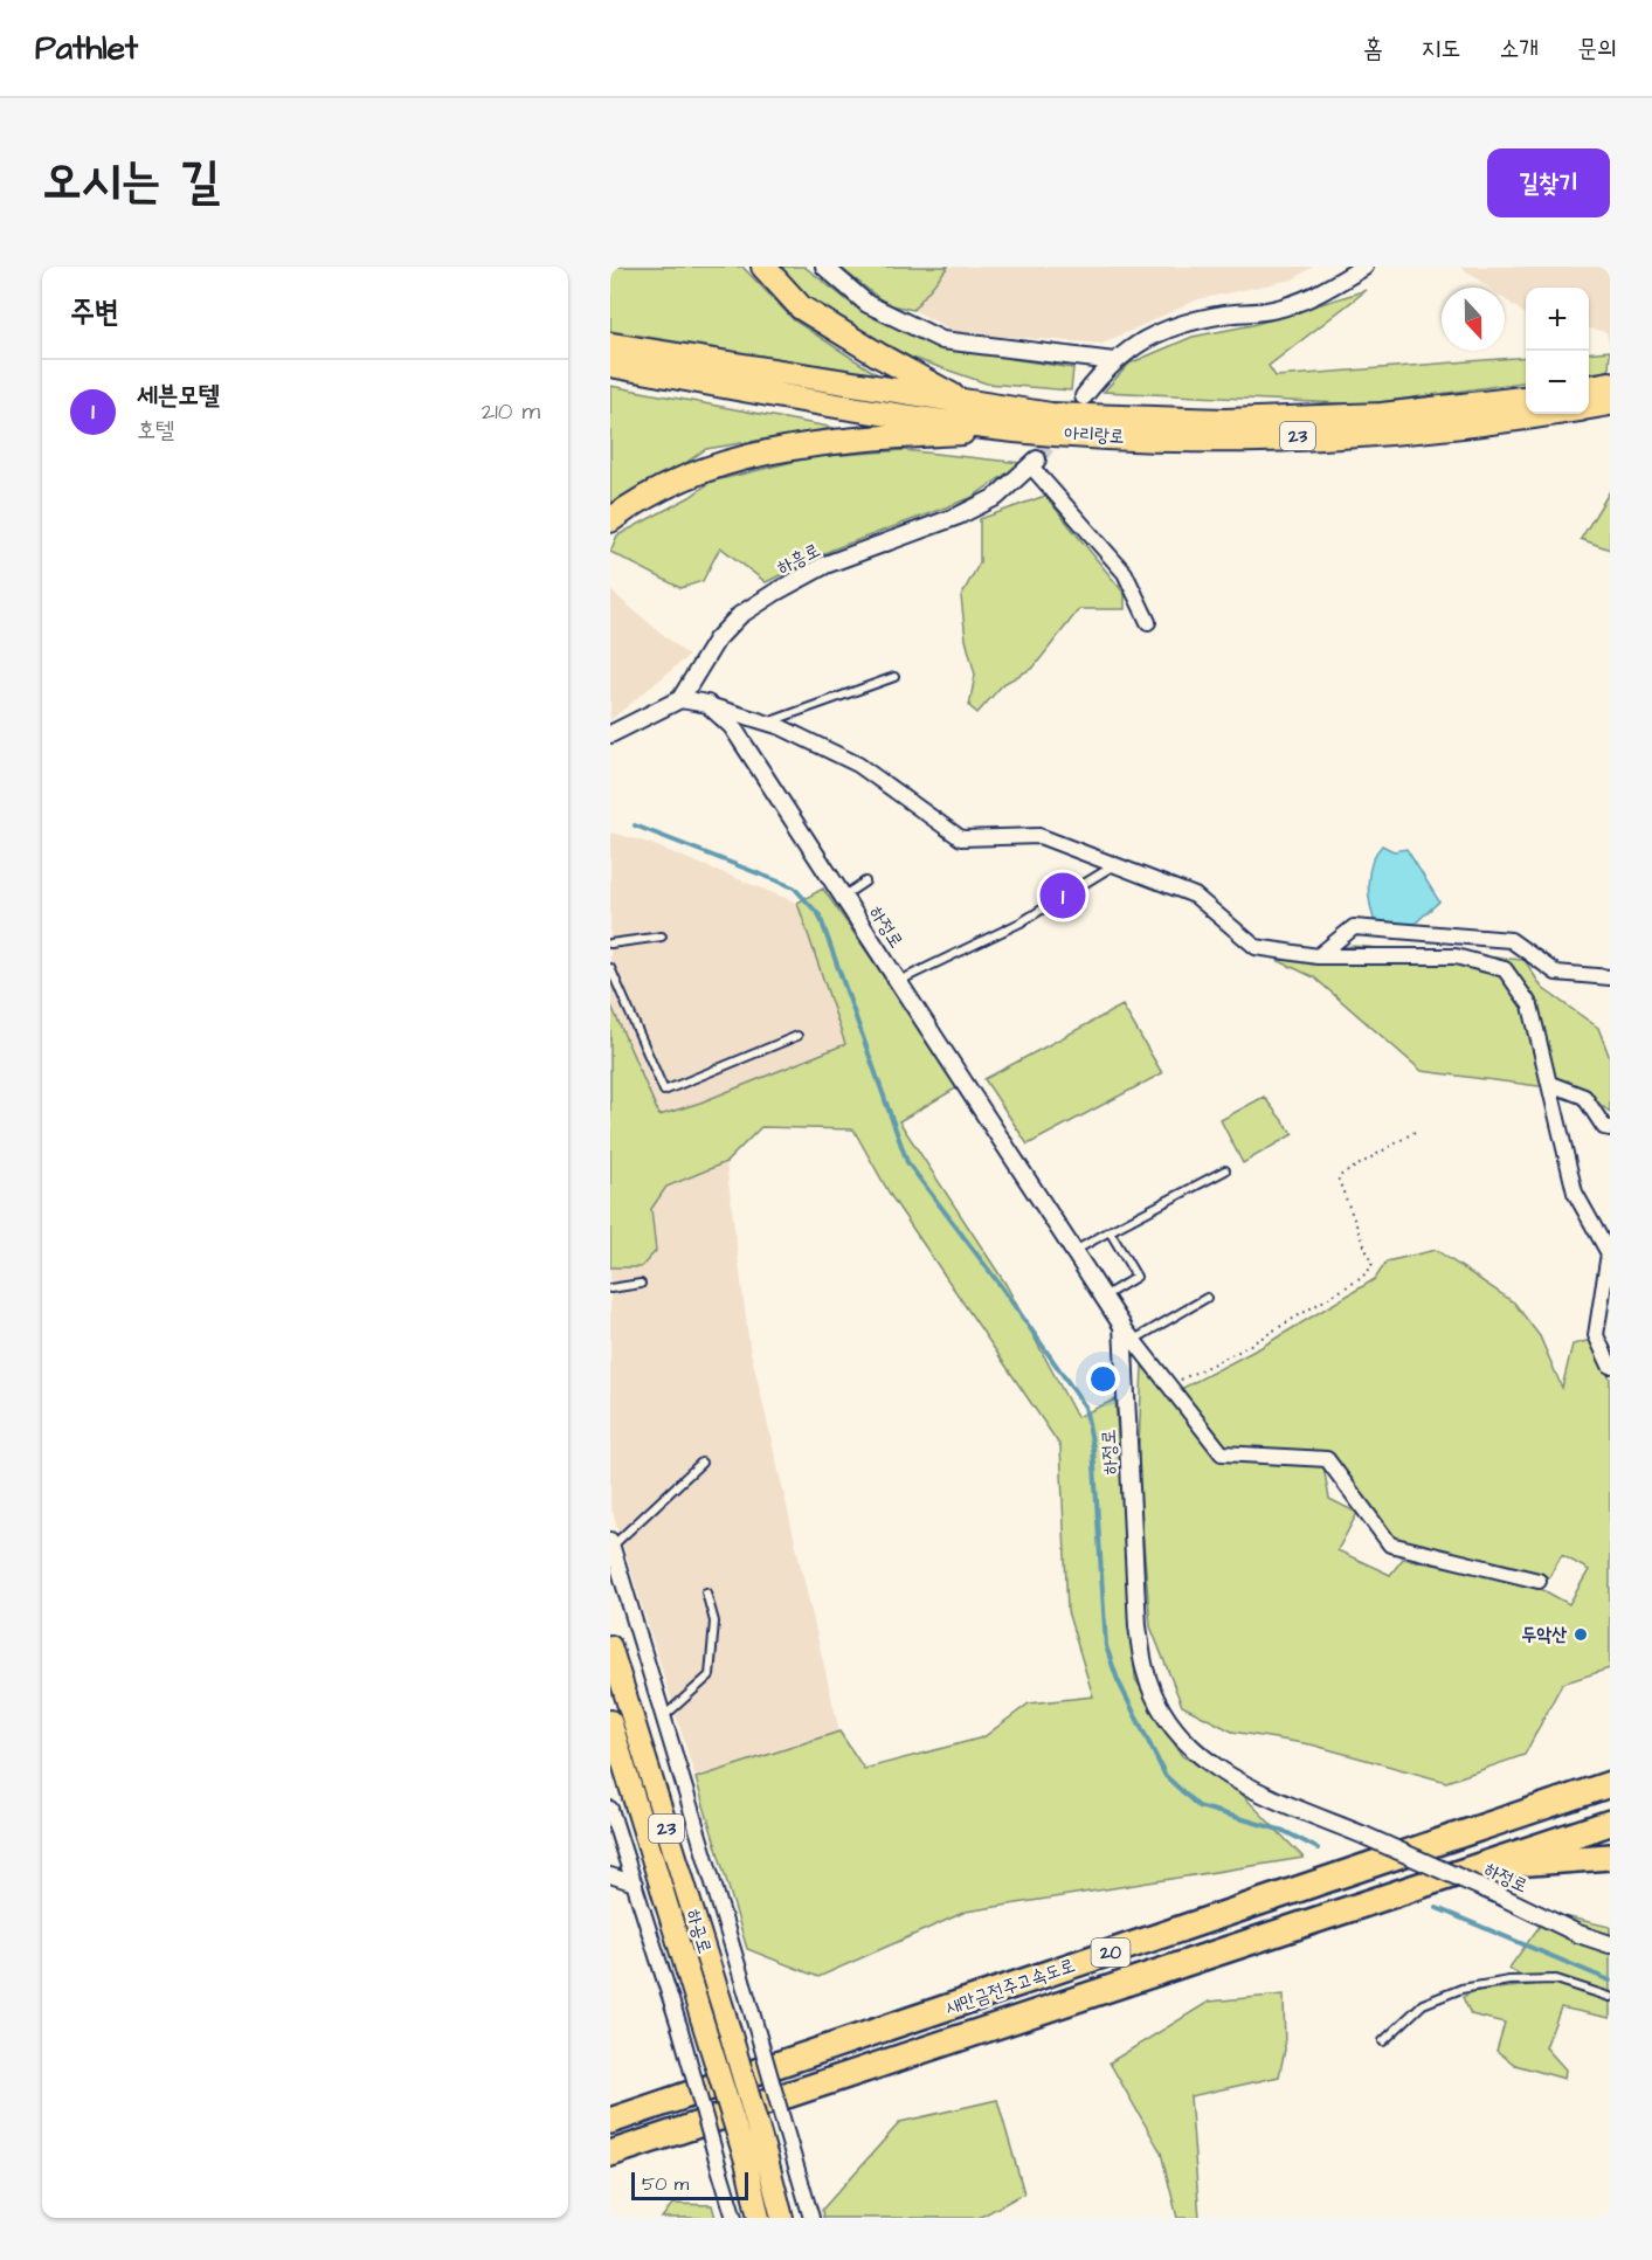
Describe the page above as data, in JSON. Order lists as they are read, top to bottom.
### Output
{
  "streets": {
    "highway": [
      "아리랑로",
      "23",
      "20",
      "새만금전주고속도로"
    ],
    "main road": ["하공로"],
    "street": ["하흥로", "하정로"]
  },
  "crossings": [
    ["아리랑로", "23"]
  ],
  "places": ["두악산"],
  "scale_bar": "50 m",
  "north": "bottom",
  "page": {
    "header": "Pathlet",
    "nav": [
      "홈",
      "지도",
      "소개",
      "문의"
    ],
    "title": "오시는 길",
    "buttons": "길찾기",
    "heading": "주변",
    "map_buttons": ["+", "−"],
    "list": [
      {
        "mark": "1",
        "name": "세븐모텔",
        "note": "호텔",
        "value": "210 m"
      }
    ],
    "pins": "1",
    "scale": "50 m"
  }
}
